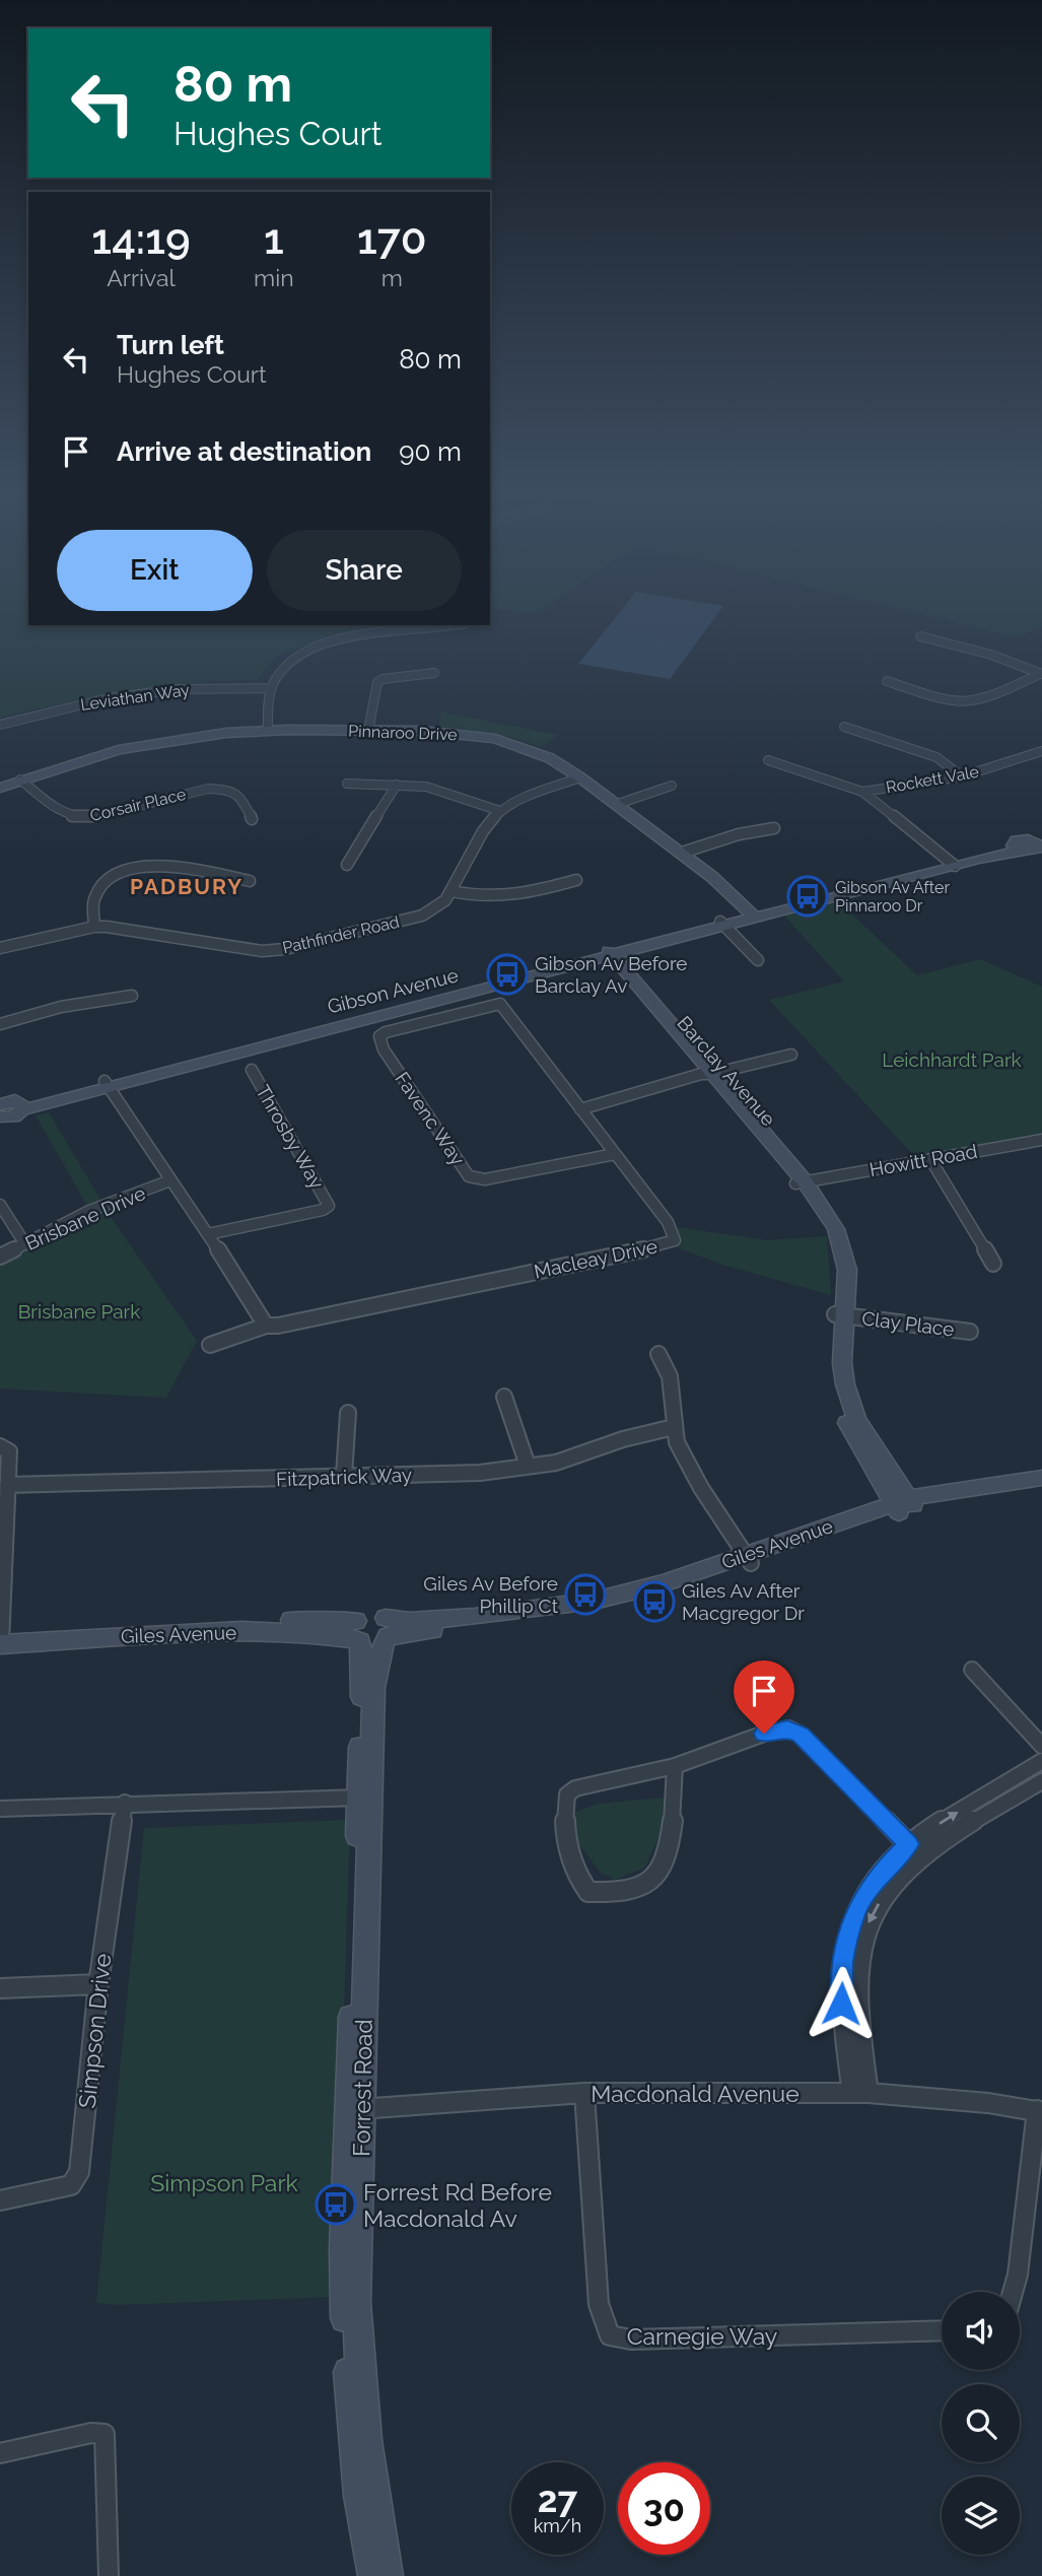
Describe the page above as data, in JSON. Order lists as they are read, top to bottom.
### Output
{
  "streets": {
    "street": [
      "Leviathan Way",
      "Pinnaroo Drive",
      "Rockett Vale",
      "Corsair Place",
      "Pathfinder Road",
      "Gibson Avenue",
      "Barclay Avenue",
      "Favenc Way",
      "Throsby Way",
      "Howitt Road",
      "Brisbane Drive",
      "Macleay Drive",
      "Clay Place",
      "Fitzpatrick Way",
      "Giles Avenue",
      "Simpson Drive",
      "Forrest Road",
      "Macdonald Avenue",
      "Carnegie Way"
    ]
  },
  "crossings": [
    ["Pinnaroo Drive", "Corsair Place"],
    ["Pinnaroo Drive", "Pathfinder Road"],
    ["Pinnaroo Drive", "Gibson Avenue"],
    ["Gibson Avenue", "Barclay Avenue"],
    ["Barclay Avenue", "Howitt Road"],
    ["Barclay Avenue", "Clay Place"],
    ["Barclay Avenue", "Giles Avenue"],
    ["Favenc Way", "Macleay Drive"],
    ["Giles Avenue", "Forrest Road"],
    ["Forrest Road", "Macdonald Avenue"],
    ["Macdonald Avenue", "Carnegie Way"]
  ],
  "districts": ["PADBURY"],
  "parks": ["Leichhardt Park", "Brisbane Park", "Simpson Park"],
  "places": {
    "bus stop": [
      "Gibson Av After Pinnaroo Dr",
      "Gibson Av Before Barclay Av",
      "Giles Av Before Phillip Ct",
      "Giles Av After Macgregor Dr",
      "Forrest Rd Before Macdonald Av"
    ]
  },
  "page": {
    "turn": ["80 m", "Hughes Court"],
    "eta": [
      "14:19",
      "Arrival",
      "1",
      "min",
      "170",
      "m"
    ],
    "list": [
      {
        "name": "Turn left",
        "note": "Hughes Court",
        "value": "80 m"
      },
      {
        "name": "Arrive at destination",
        "value": "90 m"
      }
    ],
    "buttons": ["Exit", "Share"],
    "speed": "27 km/h",
    "limit": "30"
  }
}
